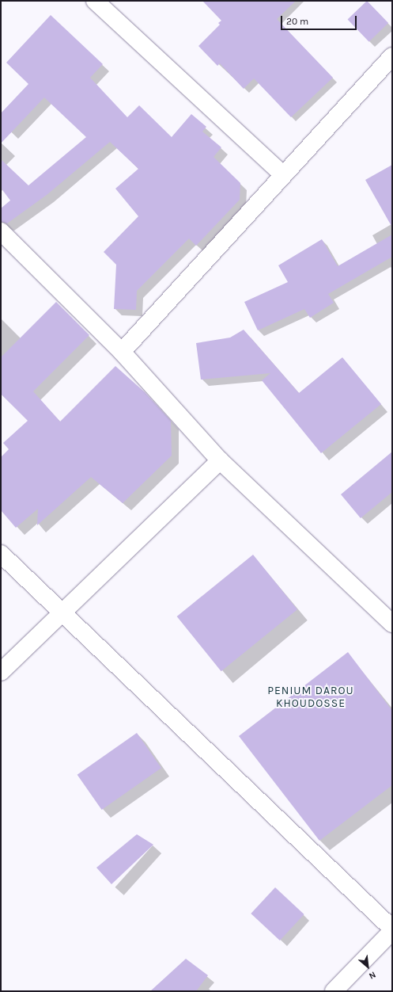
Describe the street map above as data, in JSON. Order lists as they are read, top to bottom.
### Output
{
  "districts": ["PENIUM DAROU KHOUDOSSE"],
  "scale_bar": "20 m",
  "north": "bottom right"
}
